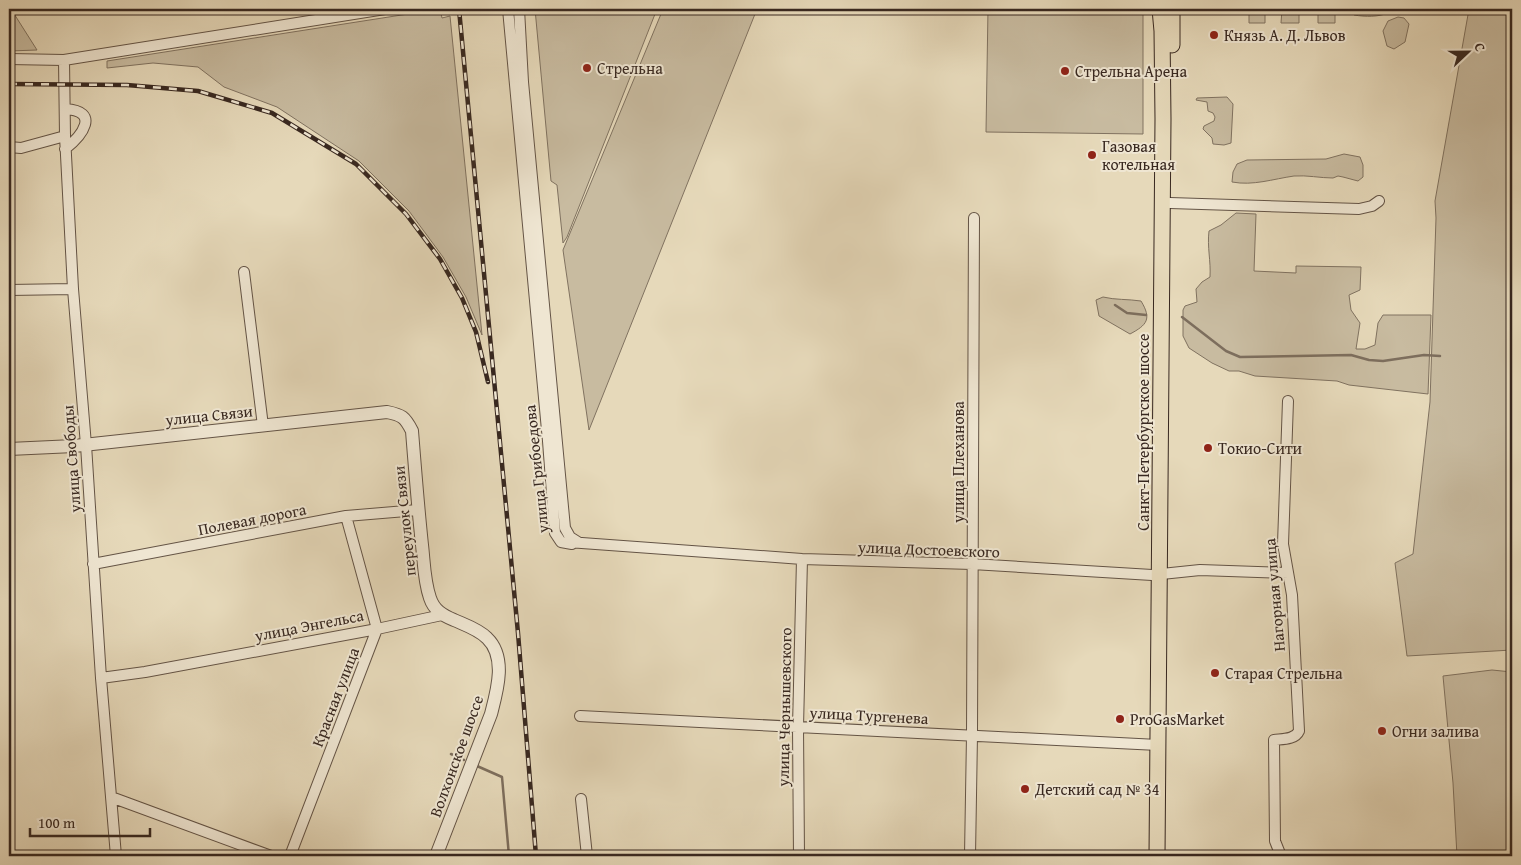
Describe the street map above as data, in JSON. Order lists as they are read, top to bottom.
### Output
{
  "streets": {
    "main road": ["Санкт-Петербургское шоссе"],
    "street": [
      "улица Связи",
      "улица Свободы",
      "улица Плеханова",
      "улица Грибоедова",
      "Полевая дорога",
      "переулок Связи",
      "улица Достоевского",
      "Нагорная улица",
      "улица Энгельса",
      "Красная улица",
      "улица Чернышевского",
      "улица Тургенева",
      "Волхонское шоссе"
    ]
  },
  "crossings": [
    ["улица Связи", "улица Свободы"],
    ["улица Связи", "переулок Связи"],
    ["Санкт-Петербургское шоссе", "улица Достоевского"],
    ["Санкт-Петербургское шоссе", "улица Тургенева"],
    ["улица Свободы", "Полевая дорога"],
    ["улица Свободы", "улица Энгельса"],
    ["улица Плеханова", "улица Достоевского"],
    ["улица Плеханова", "улица Тургенева"],
    ["улица Грибоедова", "улица Достоевского"],
    ["Полевая дорога", "переулок Связи"],
    ["переулок Связи", "улица Энгельса"],
    ["переулок Связи", "Волхонское шоссе"],
    ["улица Достоевского", "Нагорная улица"],
    ["улица Достоевского", "улица Чернышевского"],
    ["улица Энгельса", "Красная улица"],
    ["улица Энгельса", "Волхонское шоссе"],
    ["улица Чернышевского", "улица Тургенева"]
  ],
  "places": [
    "Князь А. Д. Львов",
    "Стрельна",
    "Стрельна Арена",
    "Газовая котельная",
    "Токио-Сити",
    "Старая Стрельна",
    "ProGasMarket",
    "Огни залива",
    "Детский сад № 34"
  ],
  "scale_bar": "100 m",
  "north": "right"
}
